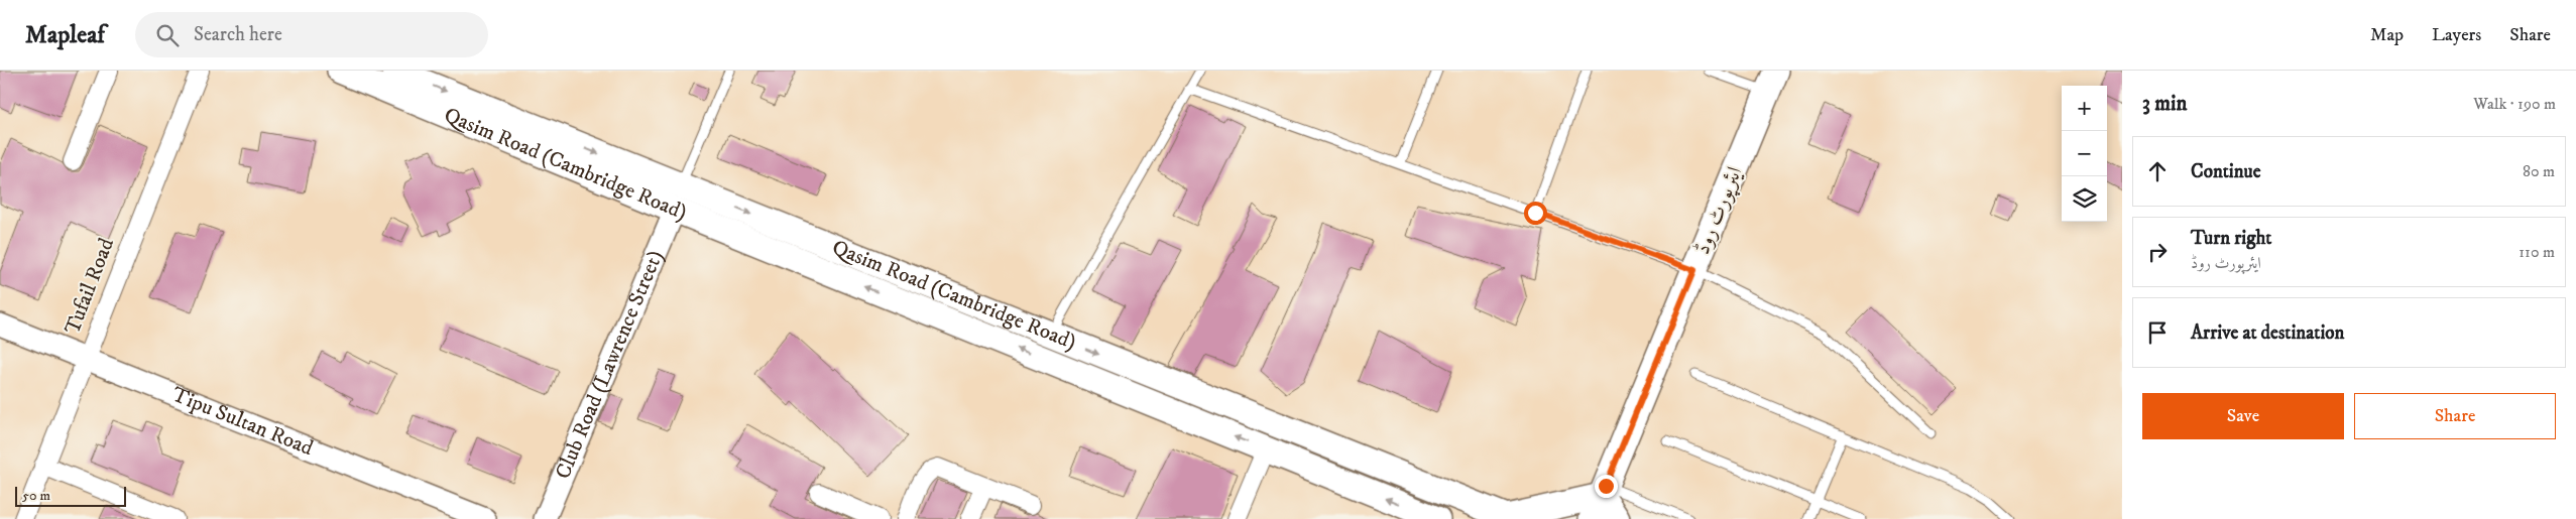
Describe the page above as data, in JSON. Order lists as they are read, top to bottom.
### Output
{
  "streets": {
    "main road": ["Qasim Road (Cambridge Road)", "ایئرپورٹ روڈ"],
    "street": ["Tufail Road", "Club Road (Lawrence Street)", "Tipu Sultan Road"]
  },
  "crossings": [
    ["Qasim Road (Cambridge Road)", "Club Road (Lawrence Street)"],
    ["Tufail Road", "Tipu Sultan Road"]
  ],
  "scale_bar": "50 m",
  "page": {
    "header": "Mapleaf",
    "search": "Search here",
    "nav": ["Map", "Layers", "Share"],
    "heading": ["3 min", "Walk · 190 m"],
    "map_buttons": ["+", "−"],
    "list": [
      ["Continue", "80 m"],
      ["Turn right", "ایئرپورٹ روڈ", "110 m"],
      "Arrive at destination"
    ],
    "buttons": ["Save", "Share"],
    "scale": "50 m"
  }
}
